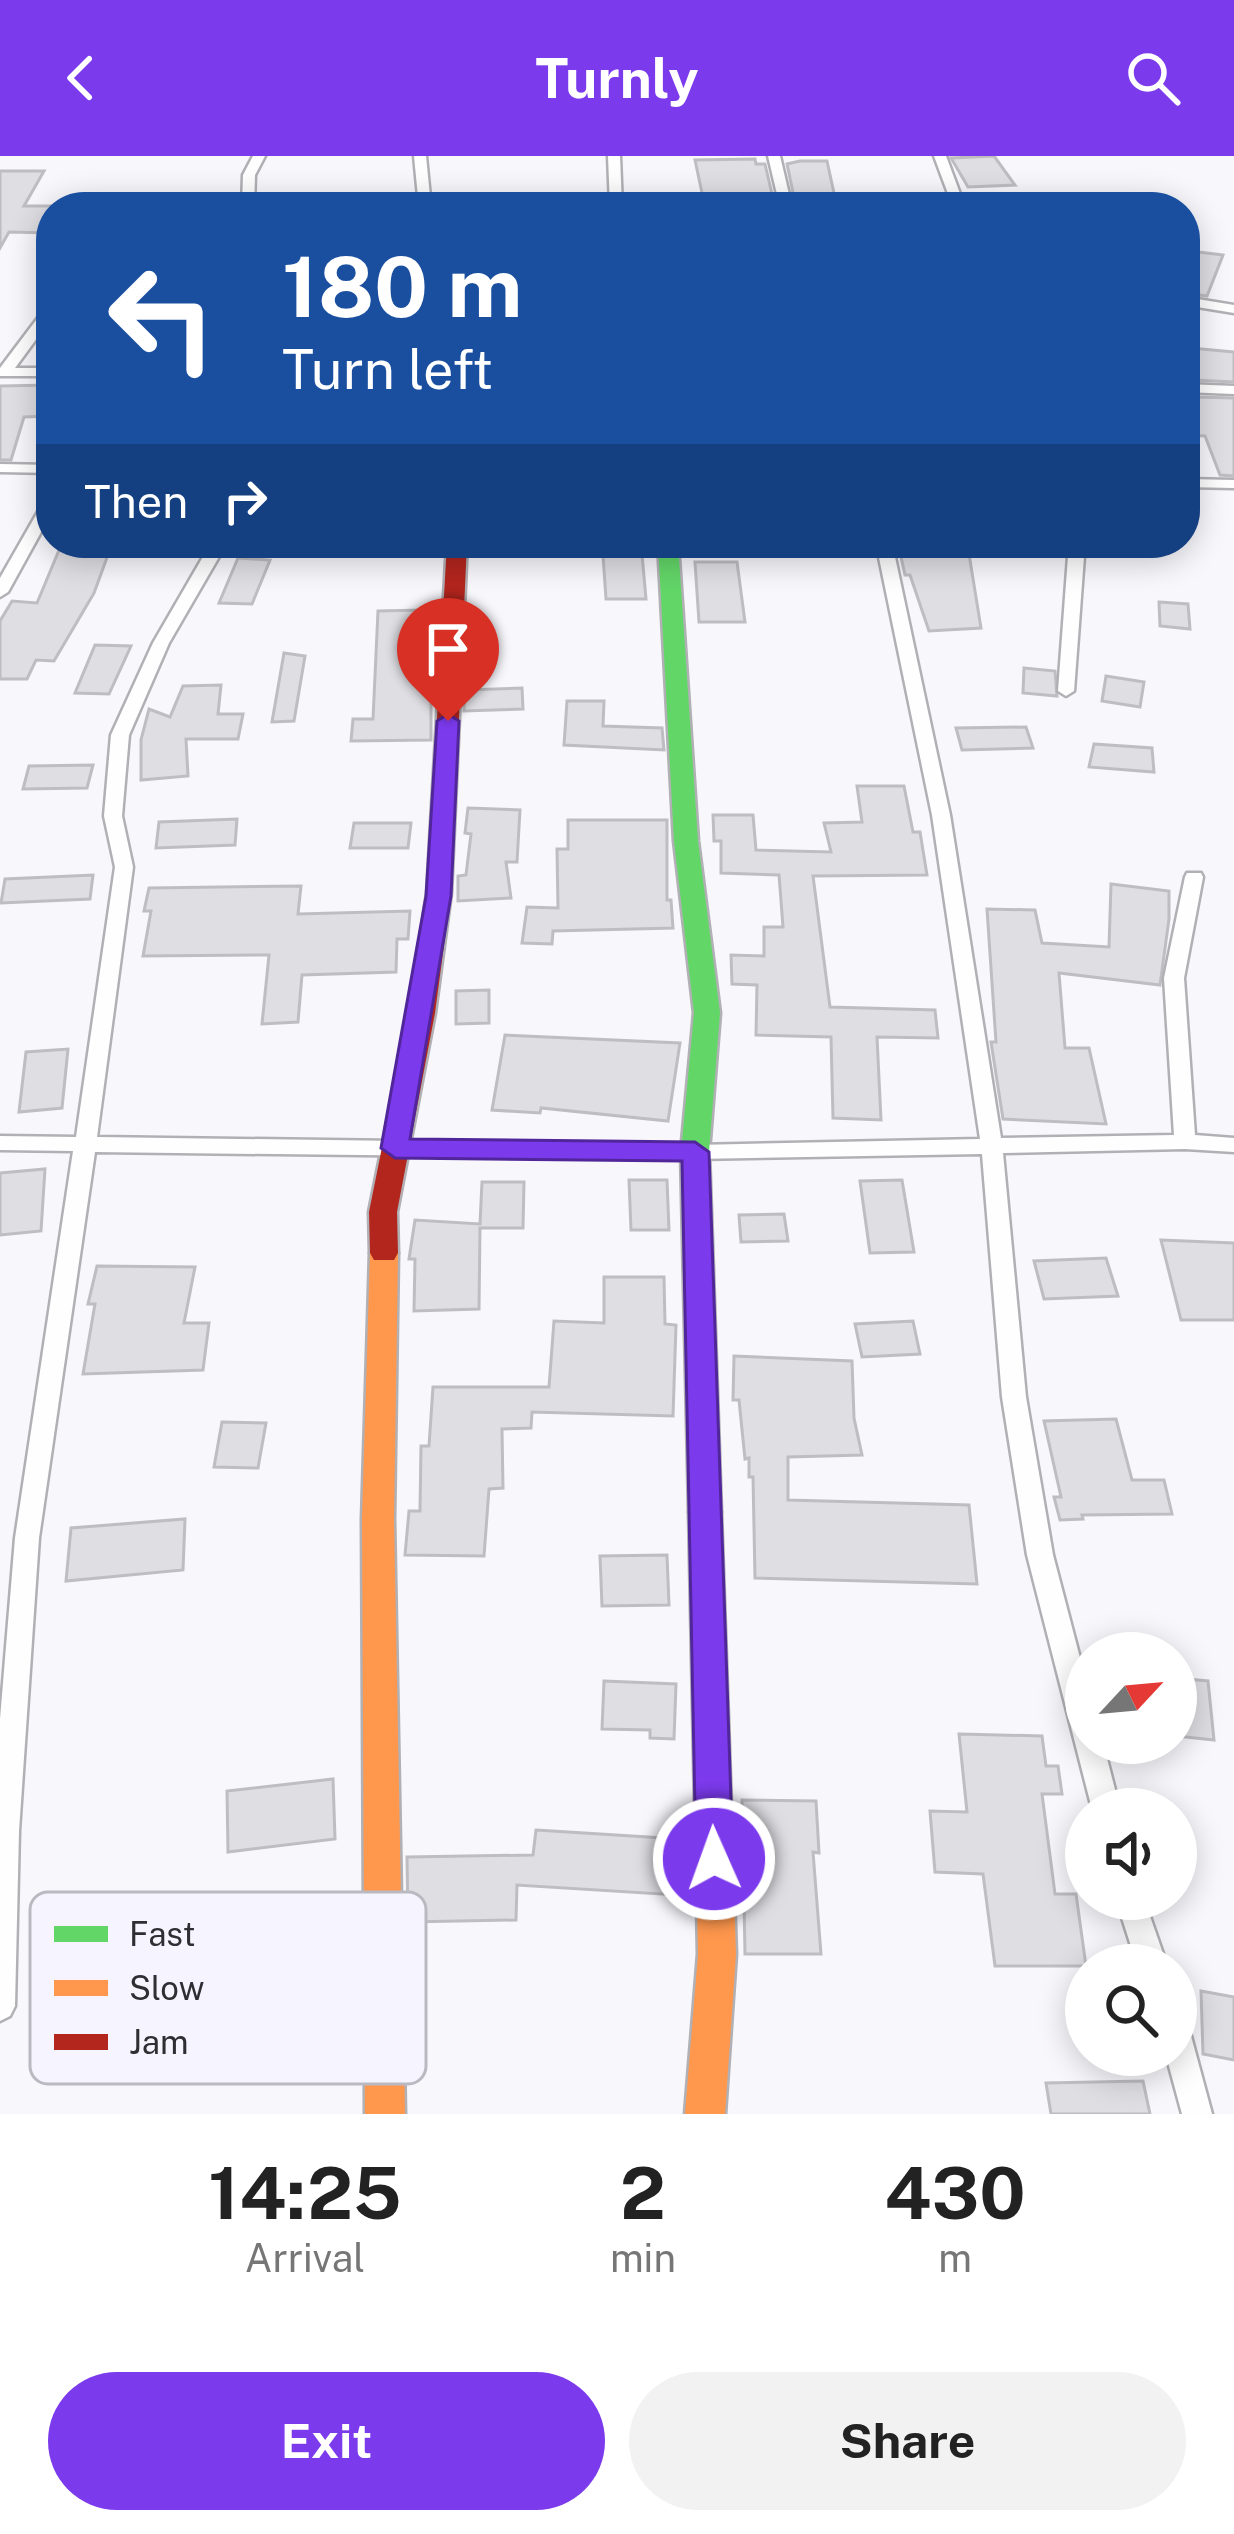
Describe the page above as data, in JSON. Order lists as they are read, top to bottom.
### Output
{
  "legend": ["Fast", "Slow", "Jam"],
  "north": "top right",
  "page": {
    "header": "Turnly",
    "turn": ["180 m", "Turn left"],
    "then": "Then",
    "eta": [
      "14:25",
      "Arrival",
      "2",
      "min",
      "430",
      "m"
    ],
    "buttons": ["Exit", "Share"]
  }
}
